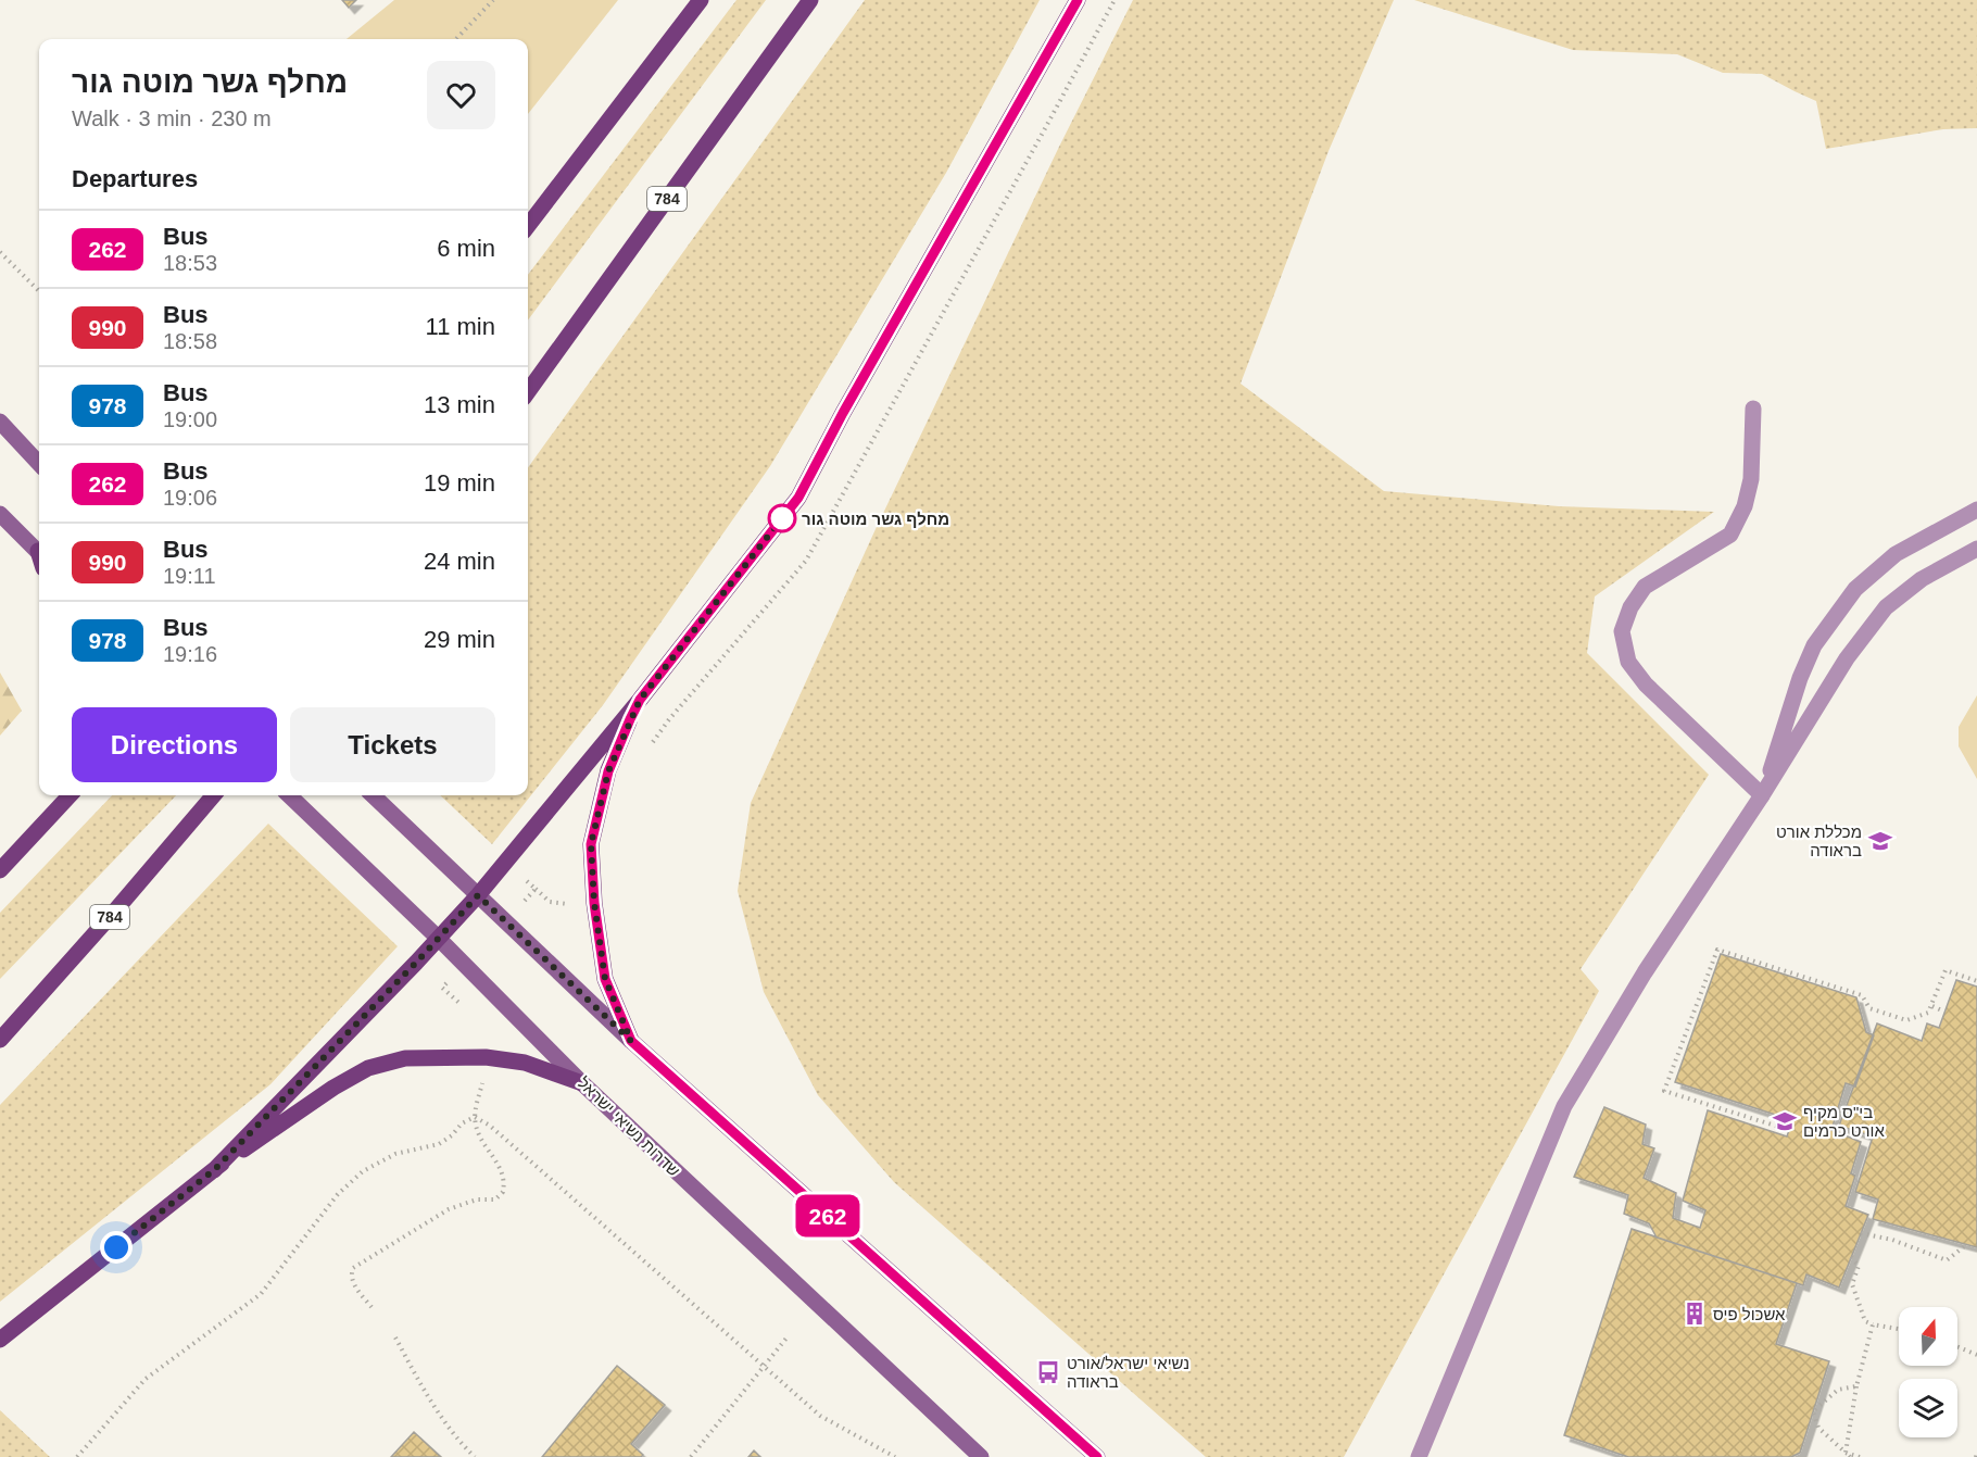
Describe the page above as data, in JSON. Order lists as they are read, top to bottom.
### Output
{
  "streets": {
    "main road": ["784", "שדרות נשיאי ישראל"]
  },
  "places": {
    "other": ["מחלף גשר מוטה גור"],
    "school or university": ["מכללת אורט בראודה", "בי\"ס מקיף אורט כרמים"],
    "building": ["אשכול פיס"],
    "bus stop": ["נשיאי ישראל/אורט בראודה"]
  },
  "lines": ["bus line 262"],
  "north": "top",
  "page": {
    "on_map": "262",
    "heading": [
      ["מחלף גשר מוטה גור", "Walk · 3 min · 230 m"],
      "Departures"
    ],
    "list": [
      {
        "mark": "262",
        "name": "Bus",
        "note": "18:53",
        "value": "6 min"
      },
      {
        "mark": "990",
        "name": "Bus",
        "note": "18:58",
        "value": "11 min"
      },
      {
        "mark": "978",
        "name": "Bus",
        "note": "19:00",
        "value": "13 min"
      },
      {
        "mark": "262",
        "name": "Bus",
        "note": "19:06",
        "value": "19 min"
      },
      {
        "mark": "990",
        "name": "Bus",
        "note": "19:11",
        "value": "24 min"
      },
      {
        "mark": "978",
        "name": "Bus",
        "note": "19:16",
        "value": "29 min"
      }
    ],
    "buttons": ["Directions", "Tickets"]
  }
}
